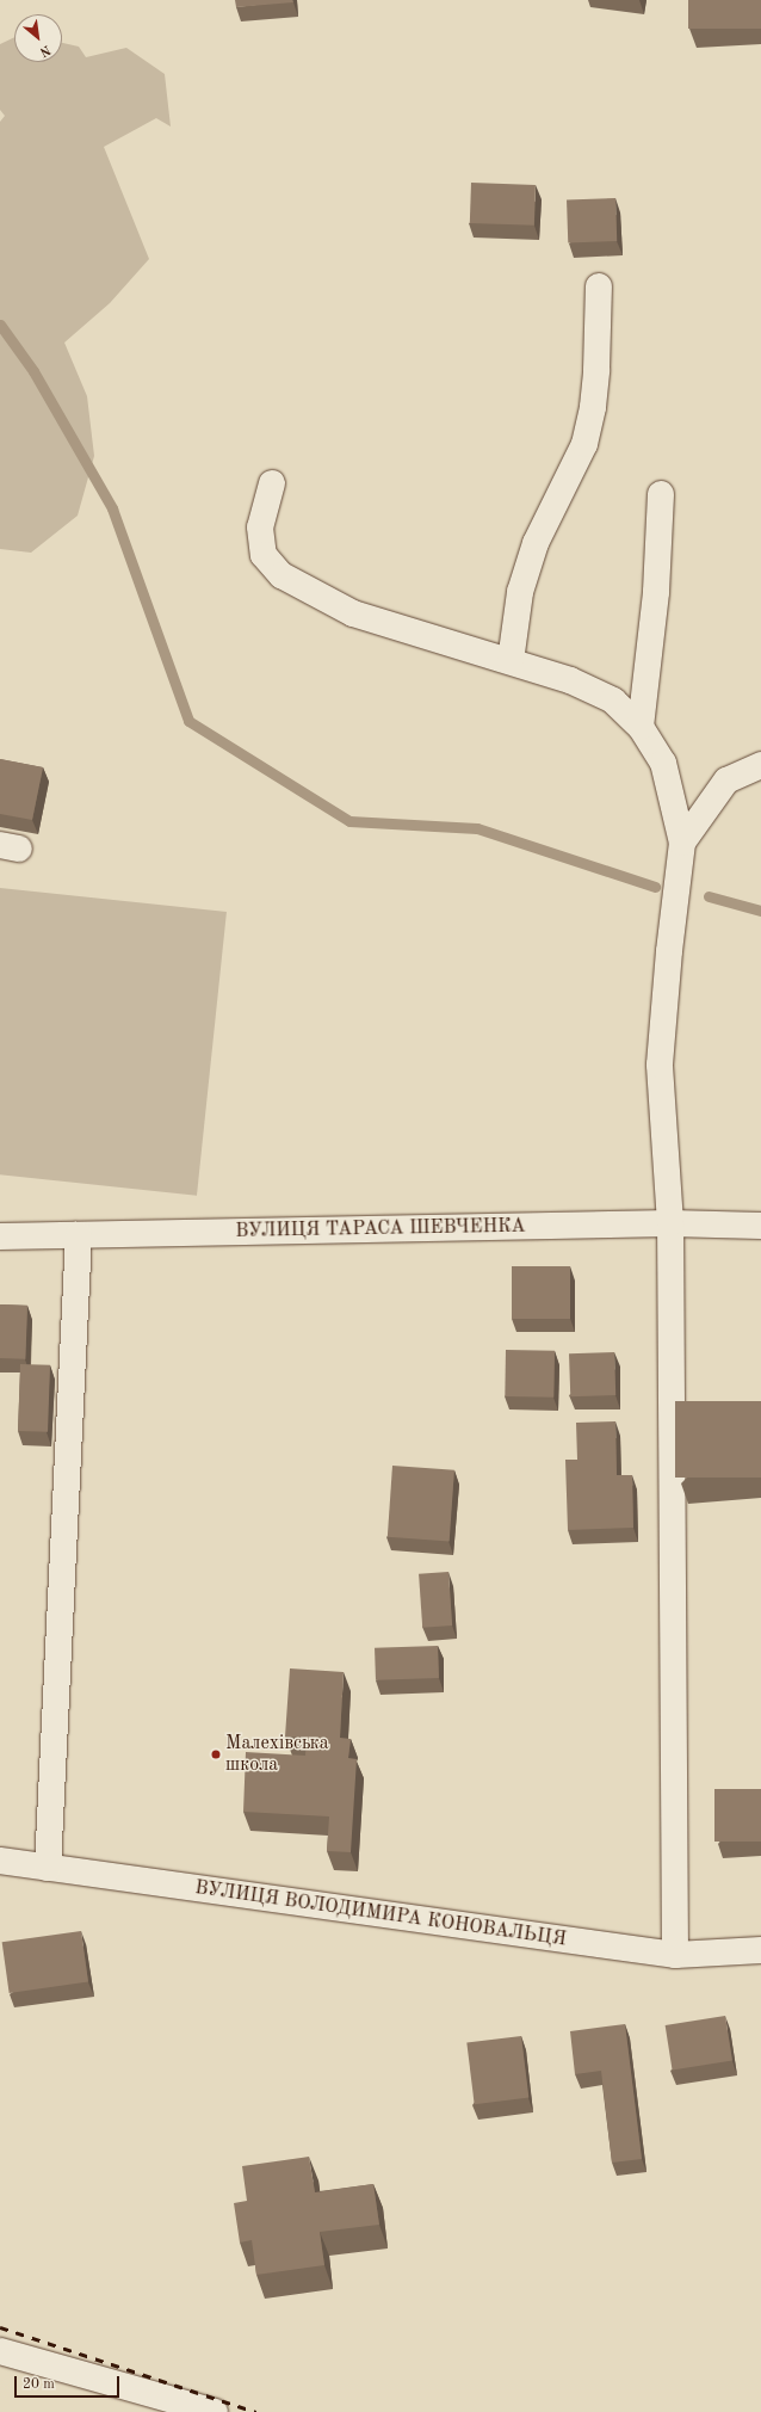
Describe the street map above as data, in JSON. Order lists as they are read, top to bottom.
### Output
{
  "streets": {
    "street": ["ВУЛИЦЯ ТАРАСА ШЕВЧЕНКА", "ВУЛИЦЯ ВОЛОДИМИРА КОНОВАЛЬЦЯ"]
  },
  "places": ["Малехівська школа"],
  "scale_bar": "20 m",
  "north": "bottom right"
}
